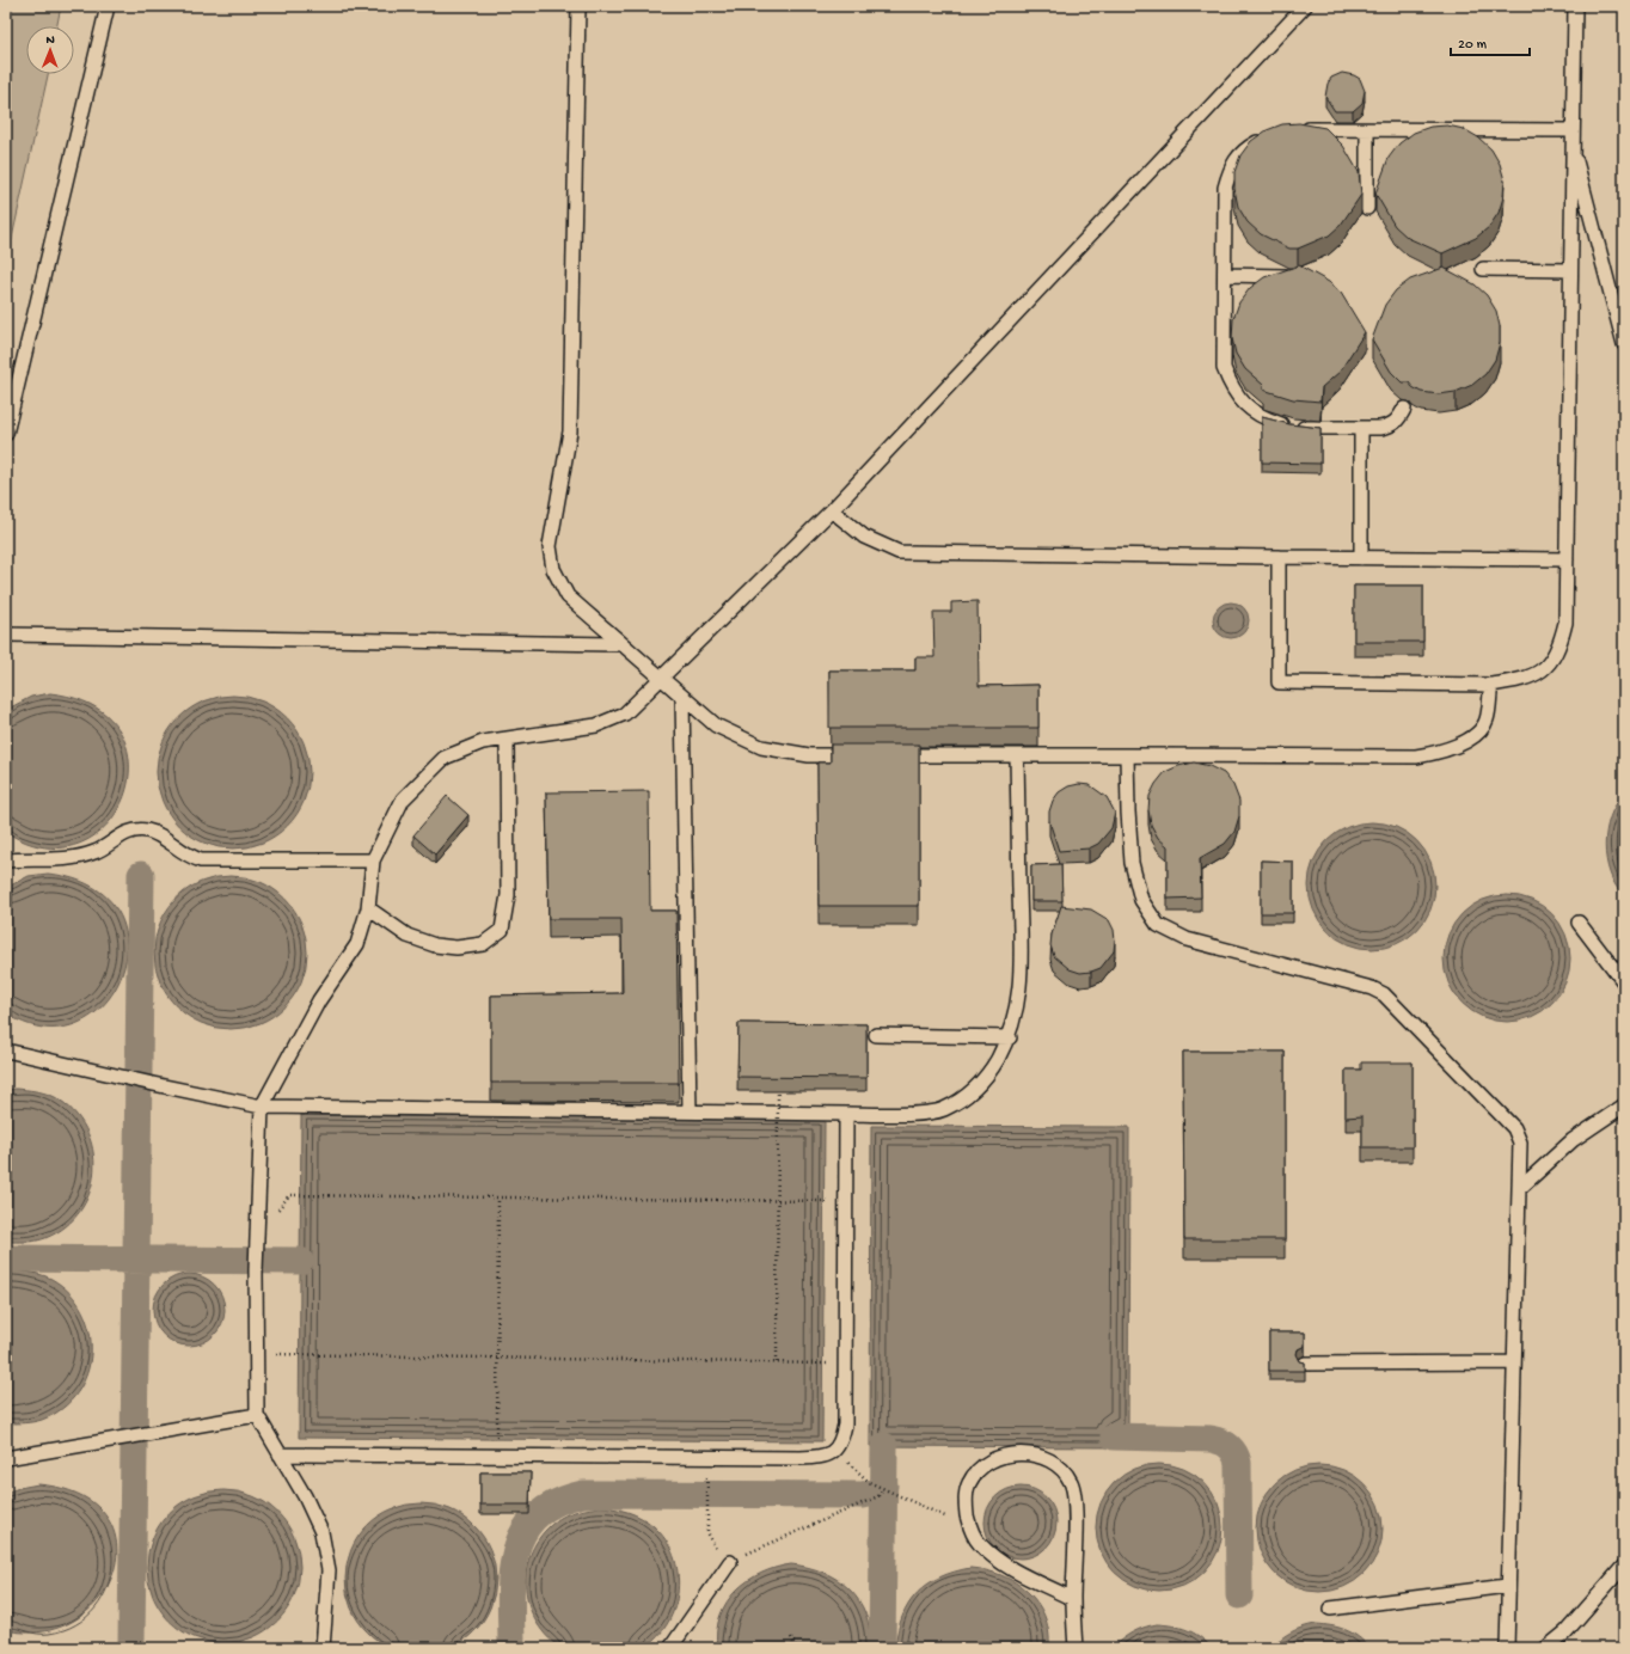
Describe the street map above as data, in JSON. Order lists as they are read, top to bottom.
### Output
{
  "scale_bar": "20 m",
  "north": "top"
}
